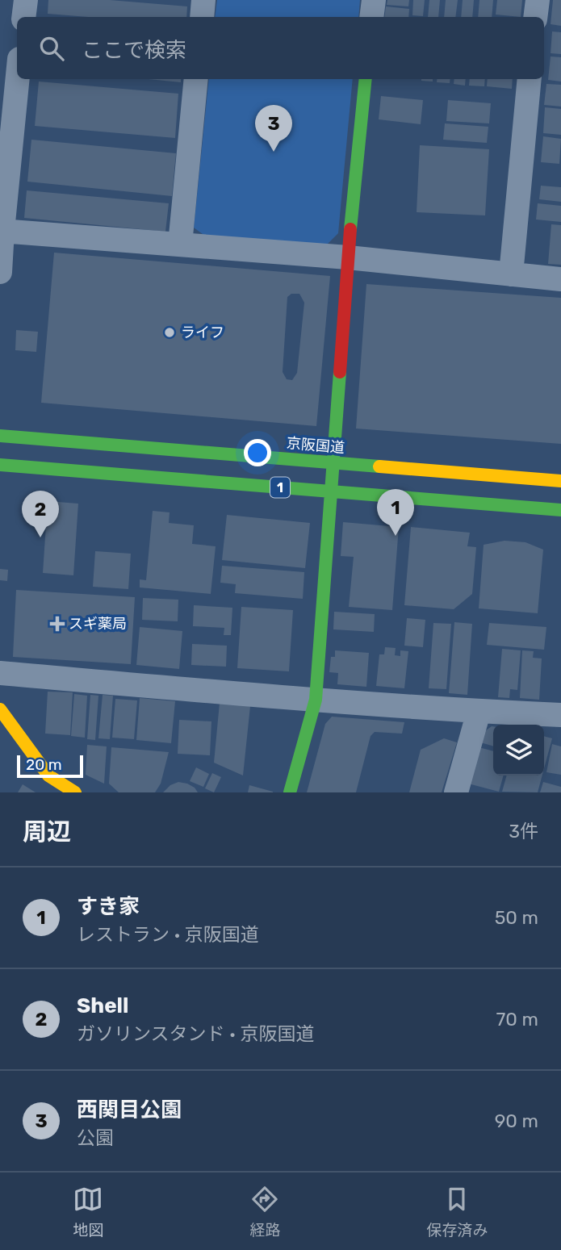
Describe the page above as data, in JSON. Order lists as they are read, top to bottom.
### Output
{
  "streets": {
    "main road": ["京阪国道", "1"]
  },
  "places": {
    "other": ["ライフ"],
    "health": ["スギ薬局"]
  },
  "scale_bar": "20 m",
  "page": {
    "search": "ここで検索",
    "pins": ["3", "1", "2"],
    "scale": "20 m",
    "heading": ["周辺", "3件"],
    "list": [
      {
        "mark": "1",
        "name": "すき家",
        "note": "レストラン · 京阪国道",
        "value": "50 m"
      },
      {
        "mark": "2",
        "name": "Shell",
        "note": "ガソリンスタンド · 京阪国道",
        "value": "70 m"
      },
      {
        "mark": "3",
        "name": "西関目公園",
        "note": "公園",
        "value": "90 m"
      }
    ],
    "nav": ["地図", "経路", "保存済み"]
  }
}
